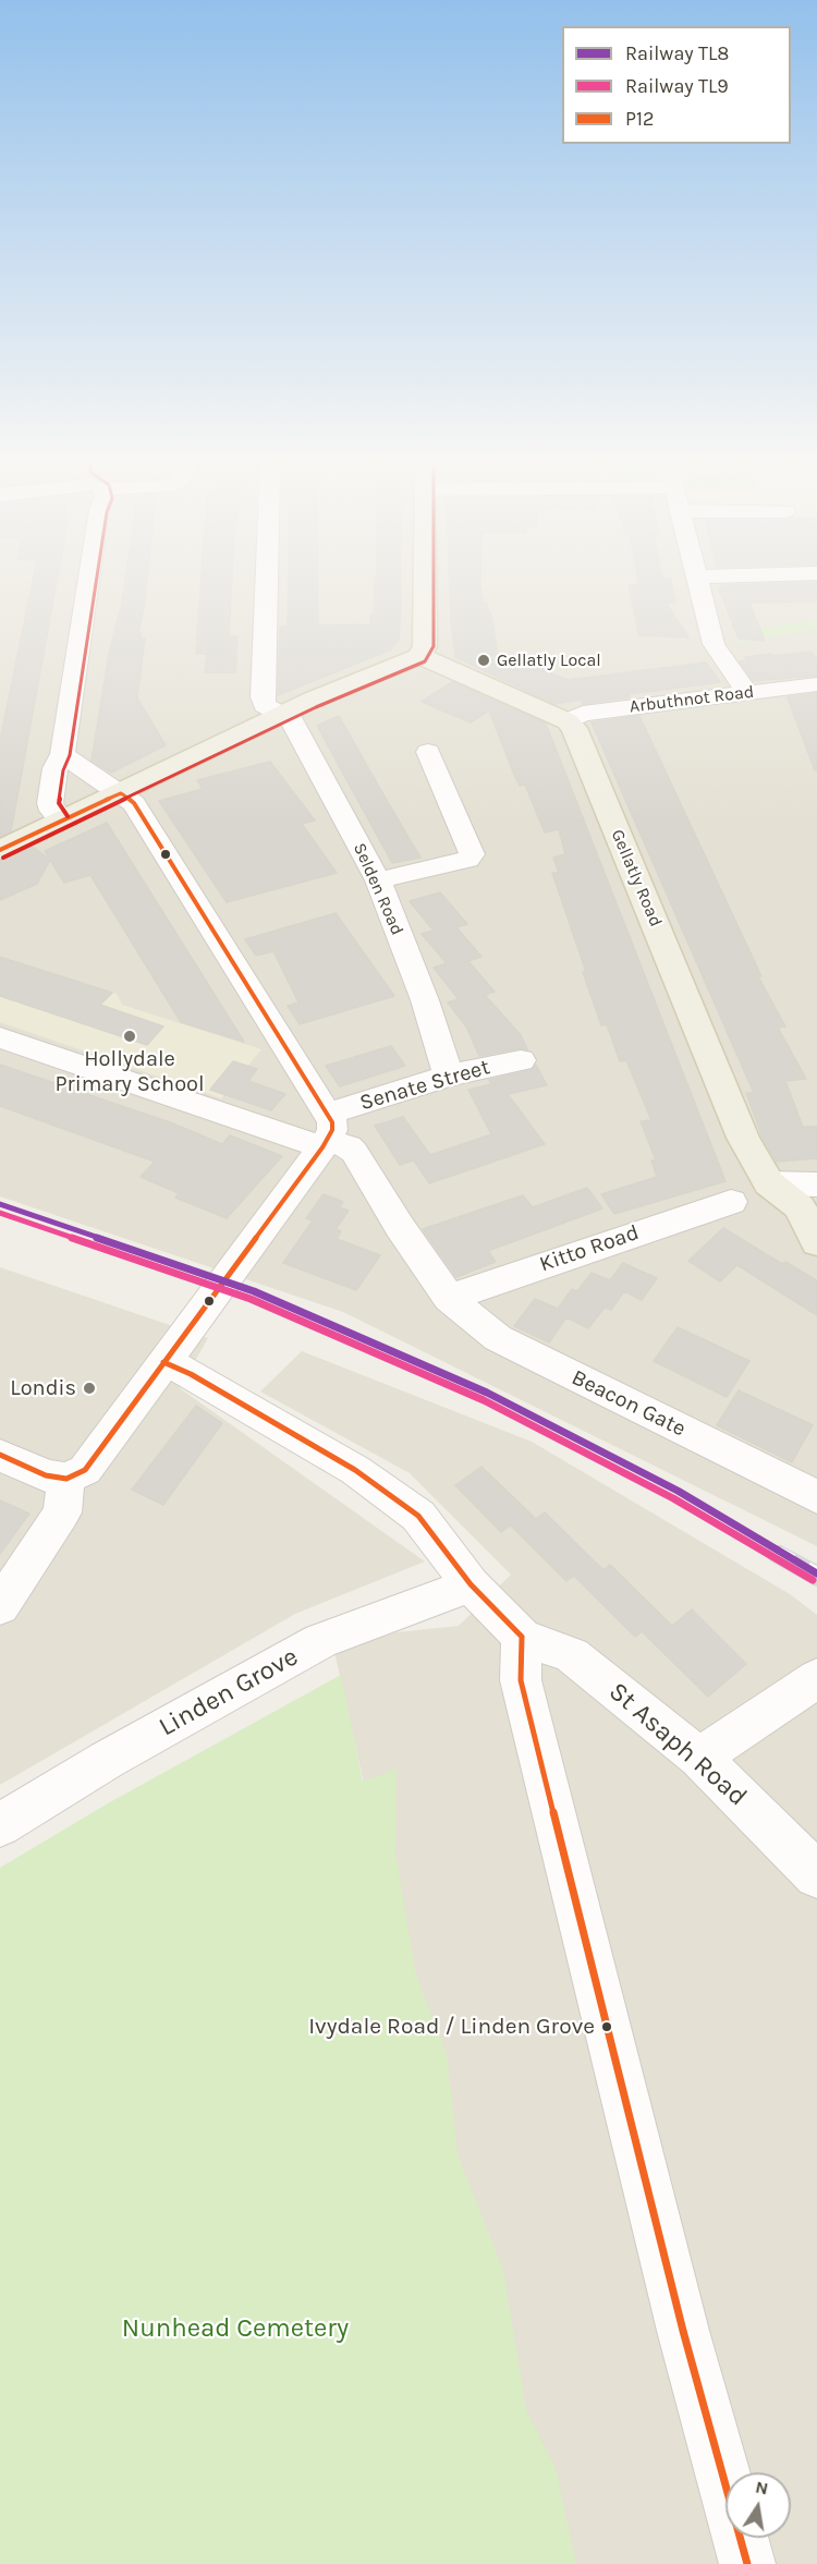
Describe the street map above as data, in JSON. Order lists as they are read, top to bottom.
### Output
{
  "streets": {
    "main road": ["Gellatly Road"],
    "street": [
      "Arbuthnot Road",
      "Selden Road",
      "Senate Street",
      "Kitto Road",
      "Beacon Gate",
      "Linden Grove",
      "St Asaph Road"
    ]
  },
  "crossings": [
    ["Arbuthnot Road", "Gellatly Road"],
    ["Selden Road", "Senate Street"],
    ["Senate Street", "Beacon Gate"],
    ["Kitto Road", "Beacon Gate"]
  ],
  "parks": ["Nunhead Cemetery"],
  "places": [
    "Gellatly Local",
    "Hollydale Primary School",
    "Londis",
    "Ivydale Road / Linden Grove"
  ],
  "lines": ["transit line P12", "rail line TL8", "rail line TL9"],
  "legend": ["Railway TL8", "Railway TL9", "P12"],
  "north": "top"
}
